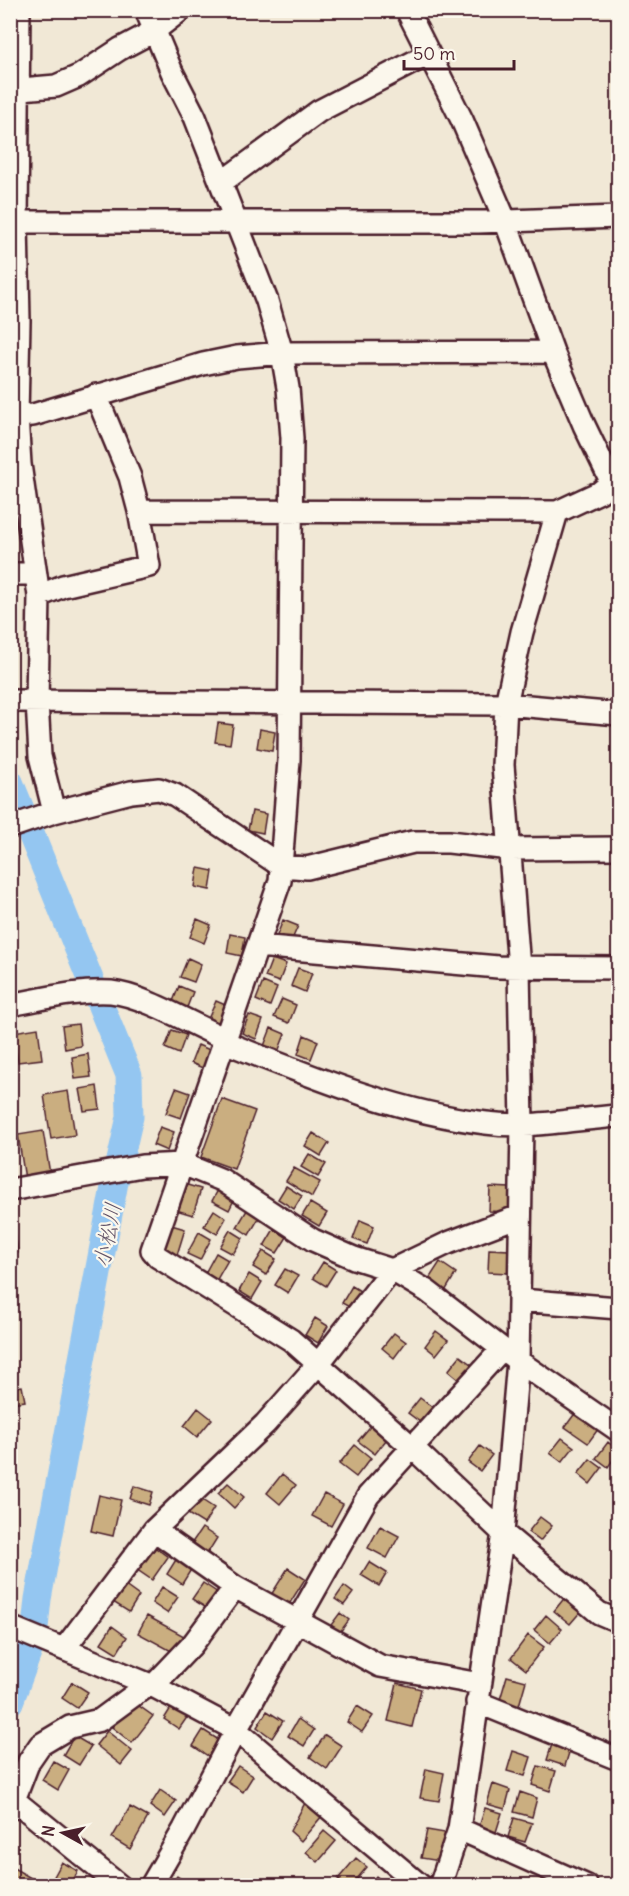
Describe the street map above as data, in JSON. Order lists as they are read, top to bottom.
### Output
{
  "water": ["小松川"],
  "scale_bar": "50 m",
  "north": "left"
}
